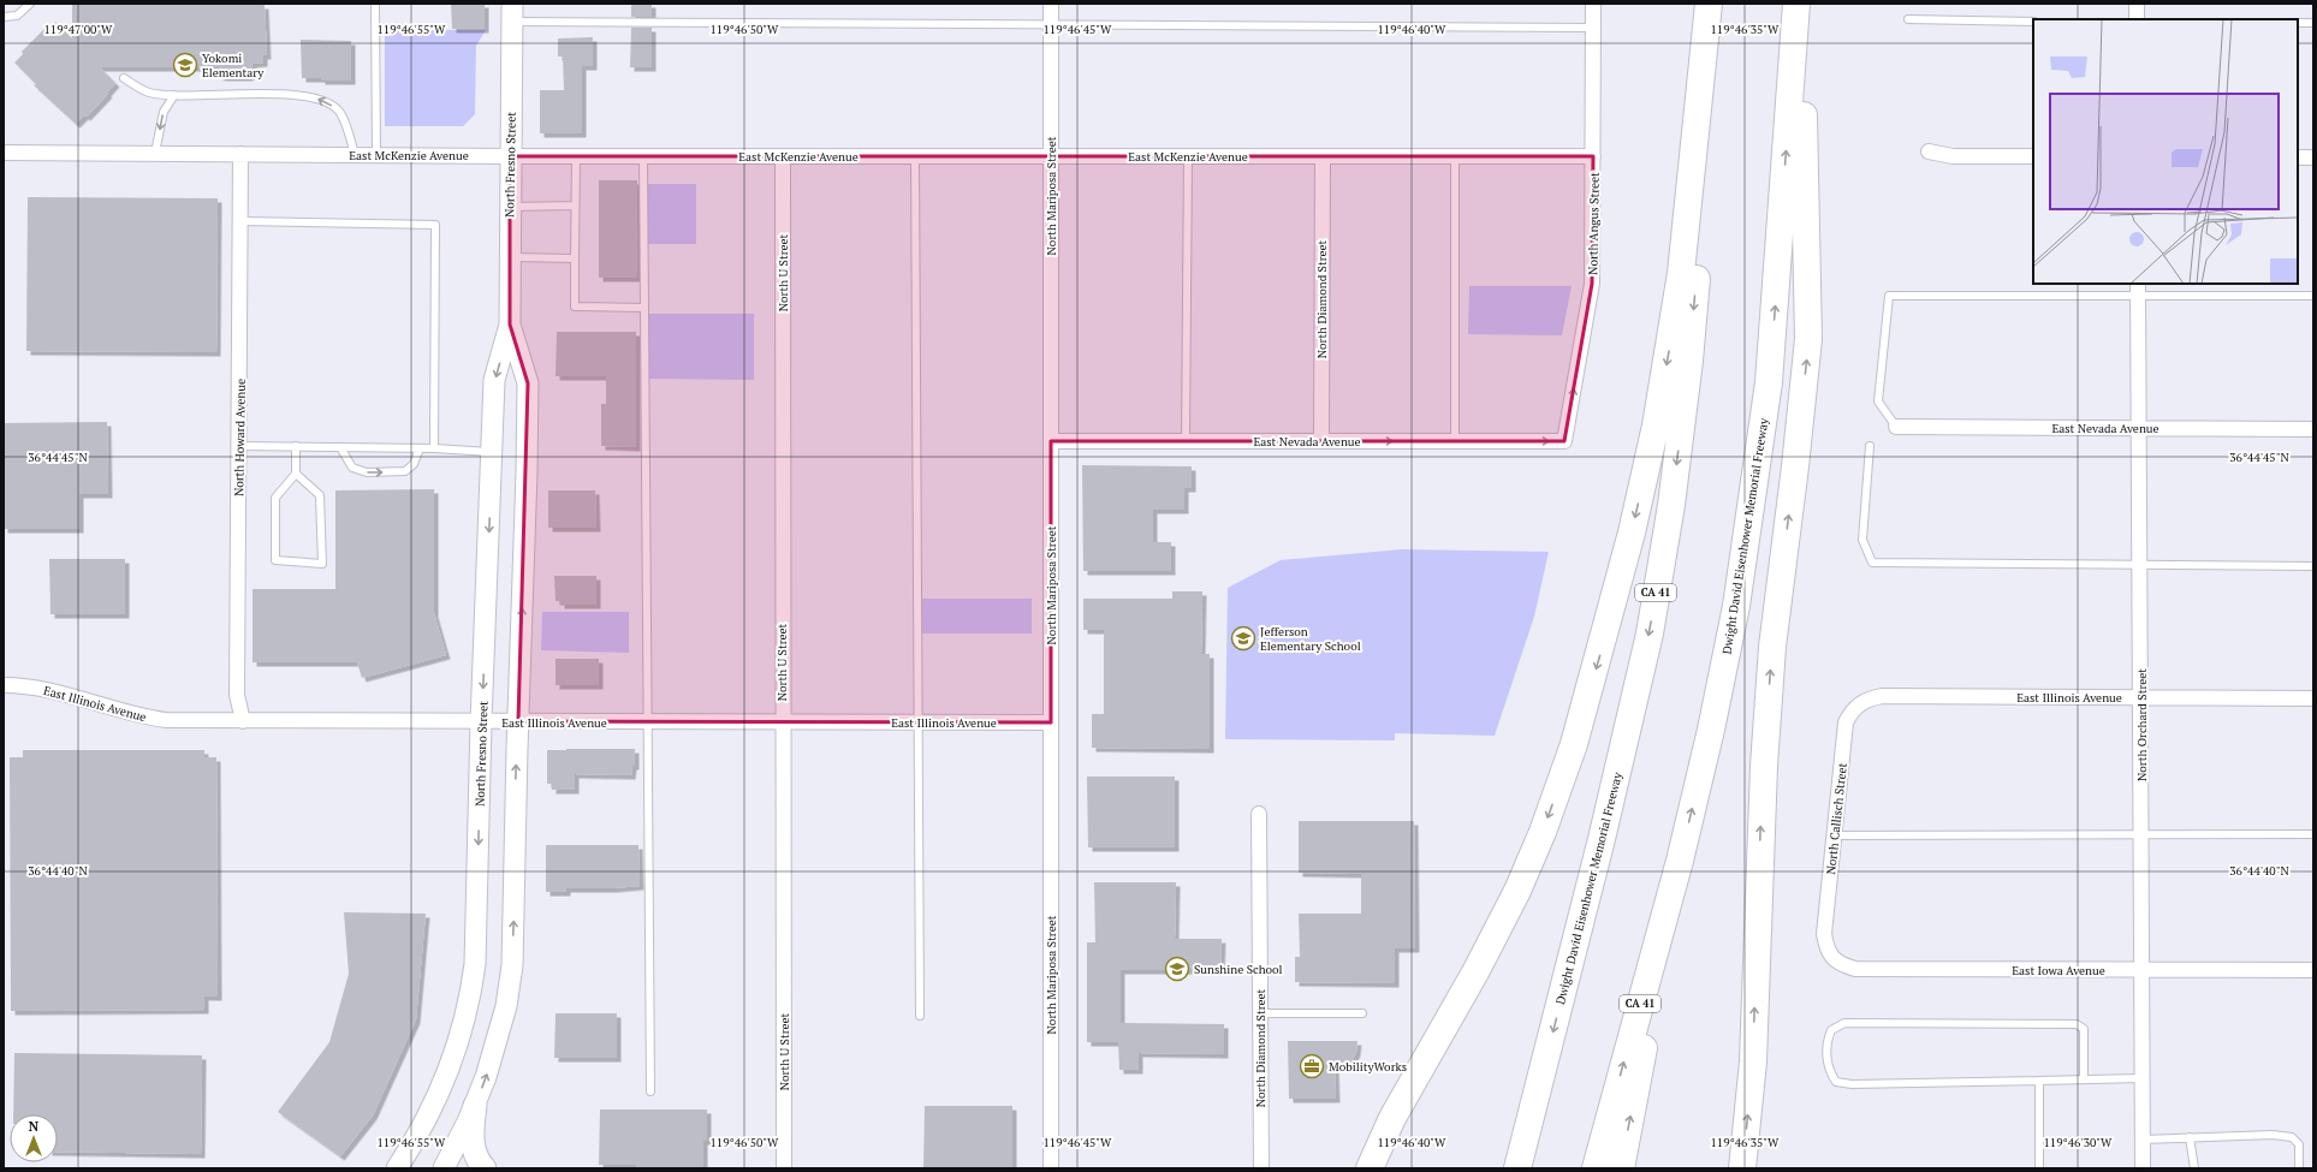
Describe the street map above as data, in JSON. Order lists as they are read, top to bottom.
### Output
{
  "streets": {
    "highway": ["Dwight David Eisenhower Memorial Freeway", "CA 41"],
    "main road": ["North Fresno Street"],
    "street": [
      "East McKenzie Avenue",
      "North Mariposa Street",
      "North Angus Street",
      "North U Street",
      "North Diamond Street",
      "East Nevada Avenue",
      "North Howard Avenue",
      "East Illinois Avenue",
      "North Orchard Street",
      "North Callisch Street",
      "East Iowa Avenue"
    ]
  },
  "crossings": [
    ["East McKenzie Avenue", "North Fresno Street"],
    ["East McKenzie Avenue", "North Mariposa Street"],
    ["East McKenzie Avenue", "North Angus Street"],
    ["East McKenzie Avenue", "North U Street"],
    ["East McKenzie Avenue", "North Diamond Street"],
    ["East McKenzie Avenue", "North Howard Avenue"],
    ["North Fresno Street", "East Illinois Avenue"],
    ["North Mariposa Street", "East Nevada Avenue"],
    ["North Mariposa Street", "East Illinois Avenue"],
    ["North Angus Street", "East Nevada Avenue"],
    ["North U Street", "East Illinois Avenue"],
    ["North Diamond Street", "East Nevada Avenue"],
    ["East Nevada Avenue", "North Orchard Street"],
    ["North Howard Avenue", "East Illinois Avenue"],
    ["East Illinois Avenue", "North Orchard Street"],
    ["East Illinois Avenue", "North Callisch Street"],
    ["North Orchard Street", "East Iowa Avenue"],
    ["North Callisch Street", "East Iowa Avenue"]
  ],
  "one_way": ["North Angus Street"],
  "places": {
    "school or university": ["Yokomi Elementary", "Jefferson Elementary School", "Sunshine School"],
    "office": ["MobilityWorks"]
  },
  "north": "top",
  "coordinates": [
    "119°47'00\"W",
    "119°46'55\"W",
    "119°46'50\"W",
    "119°46'45\"W",
    "119°46'40\"W",
    "119°46'35\"W",
    "36°44'45\"N",
    "36°44'40\"N",
    "119°46'30\"W"
  ]
}
